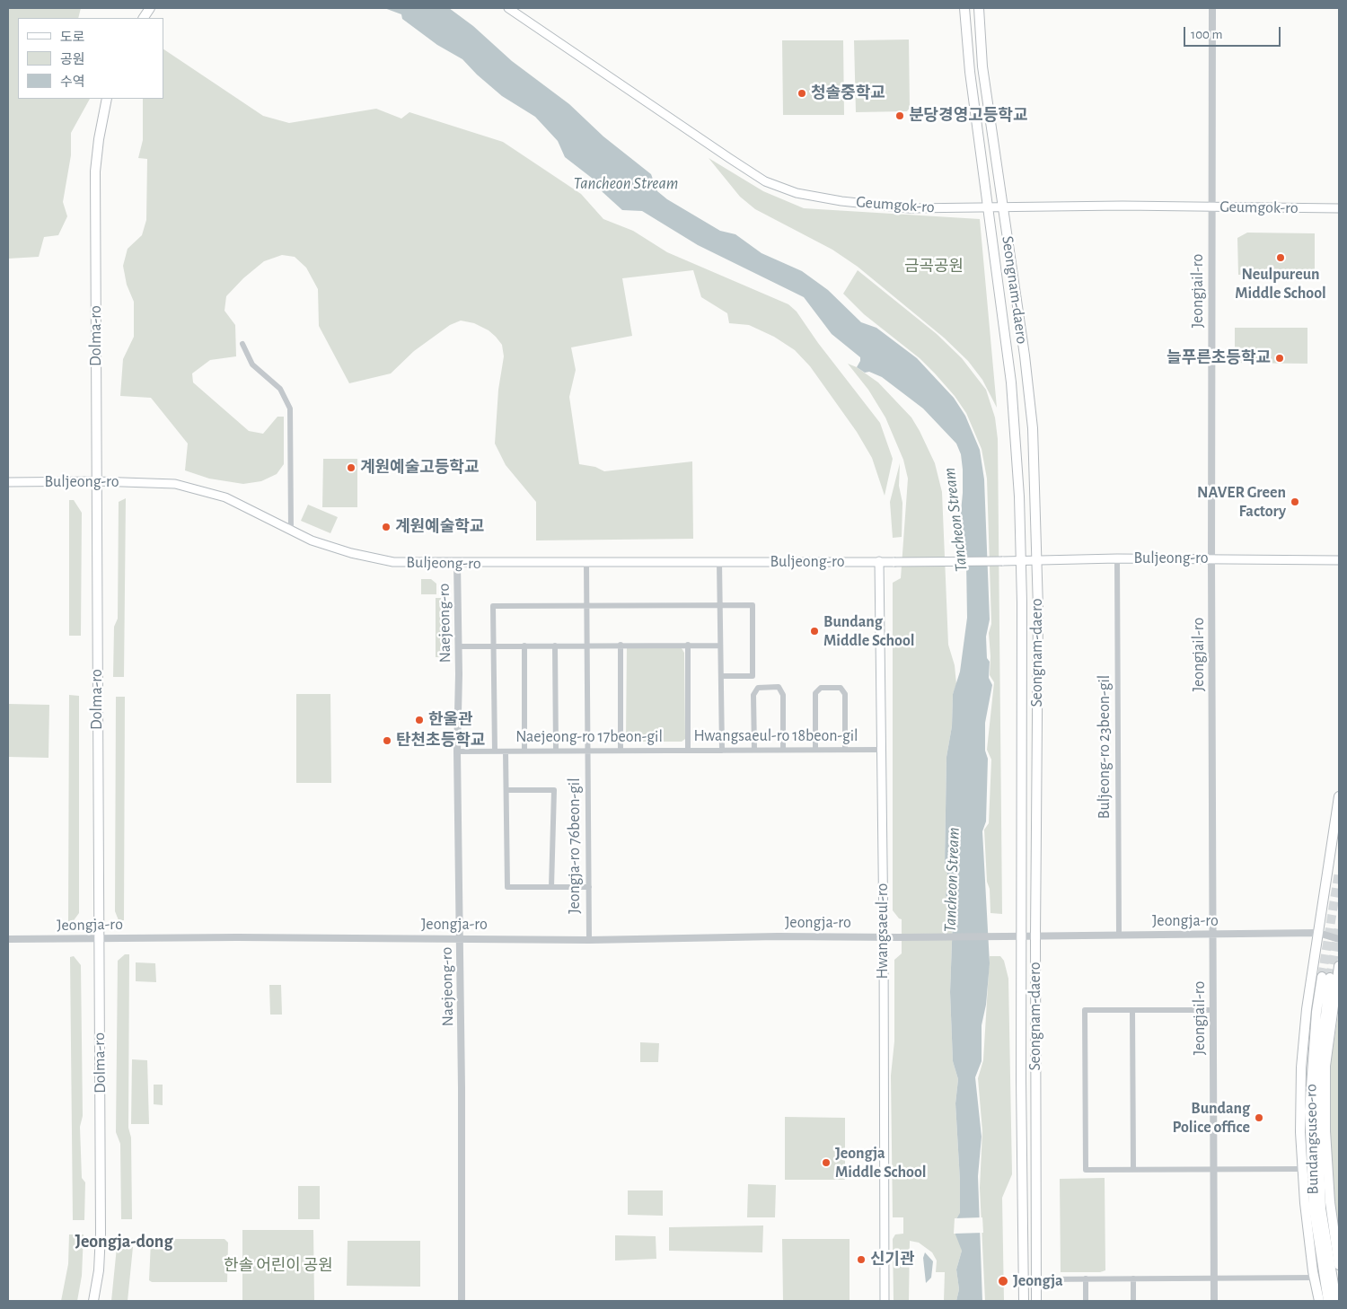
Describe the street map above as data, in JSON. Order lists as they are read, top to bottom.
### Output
{
  "streets": {
    "main road": [
      "Geumgok-ro",
      "Seongnam-daero",
      "Dolma-ro",
      "Buljeong-ro",
      "Hwangsaeul-ro",
      "Bundangsuseo-ro"
    ],
    "street": [
      "Jeongjail-ro",
      "Naejeong-ro",
      "Hwangsaeul-ro 18beon-gil",
      "Naejeong-ro 17beon-gil",
      "Buljeong-ro 23beon-gil",
      "Jeongja-ro 76beon-gil",
      "Jeongja-ro"
    ]
  },
  "crossings": [
    ["Geumgok-ro", "Seongnam-daero"],
    ["Geumgok-ro", "Jeongjail-ro"],
    ["Seongnam-daero", "Buljeong-ro"],
    ["Seongnam-daero", "Jeongja-ro"],
    ["Jeongjail-ro", "Buljeong-ro"],
    ["Jeongjail-ro", "Jeongja-ro"],
    ["Dolma-ro", "Buljeong-ro"],
    ["Dolma-ro", "Jeongja-ro"],
    ["Buljeong-ro", "Naejeong-ro"],
    ["Buljeong-ro", "Buljeong-ro 23beon-gil"],
    ["Buljeong-ro", "Jeongja-ro 76beon-gil"],
    ["Buljeong-ro", "Hwangsaeul-ro"],
    ["Naejeong-ro", "Naejeong-ro 17beon-gil"],
    ["Naejeong-ro", "Jeongja-ro"],
    ["Hwangsaeul-ro 18beon-gil", "Naejeong-ro 17beon-gil"],
    ["Hwangsaeul-ro 18beon-gil", "Hwangsaeul-ro"],
    ["Naejeong-ro 17beon-gil", "Jeongja-ro 76beon-gil"],
    ["Buljeong-ro 23beon-gil", "Jeongja-ro"],
    ["Jeongja-ro 76beon-gil", "Jeongja-ro"],
    ["Jeongja-ro", "Hwangsaeul-ro"]
  ],
  "districts": ["Jeongja-dong"],
  "water": ["Tancheon Stream"],
  "parks": ["금곡공원", "한솔 어린이 공원"],
  "places": [
    "청솔중학교",
    "분당경영고등학교",
    "Neulpureun Middle School",
    "늘푸른초등학교",
    "계원예술고등학교",
    "NAVER Green Factory",
    "계원예술학교",
    "Bundang Middle School",
    "한울관",
    "탄천초등학교",
    "Bundang Police office",
    "Jeongja Middle School",
    "신기관",
    "Jeongja"
  ],
  "legend": ["도로", "공원", "수역"],
  "scale_bar": "100 m"
}
